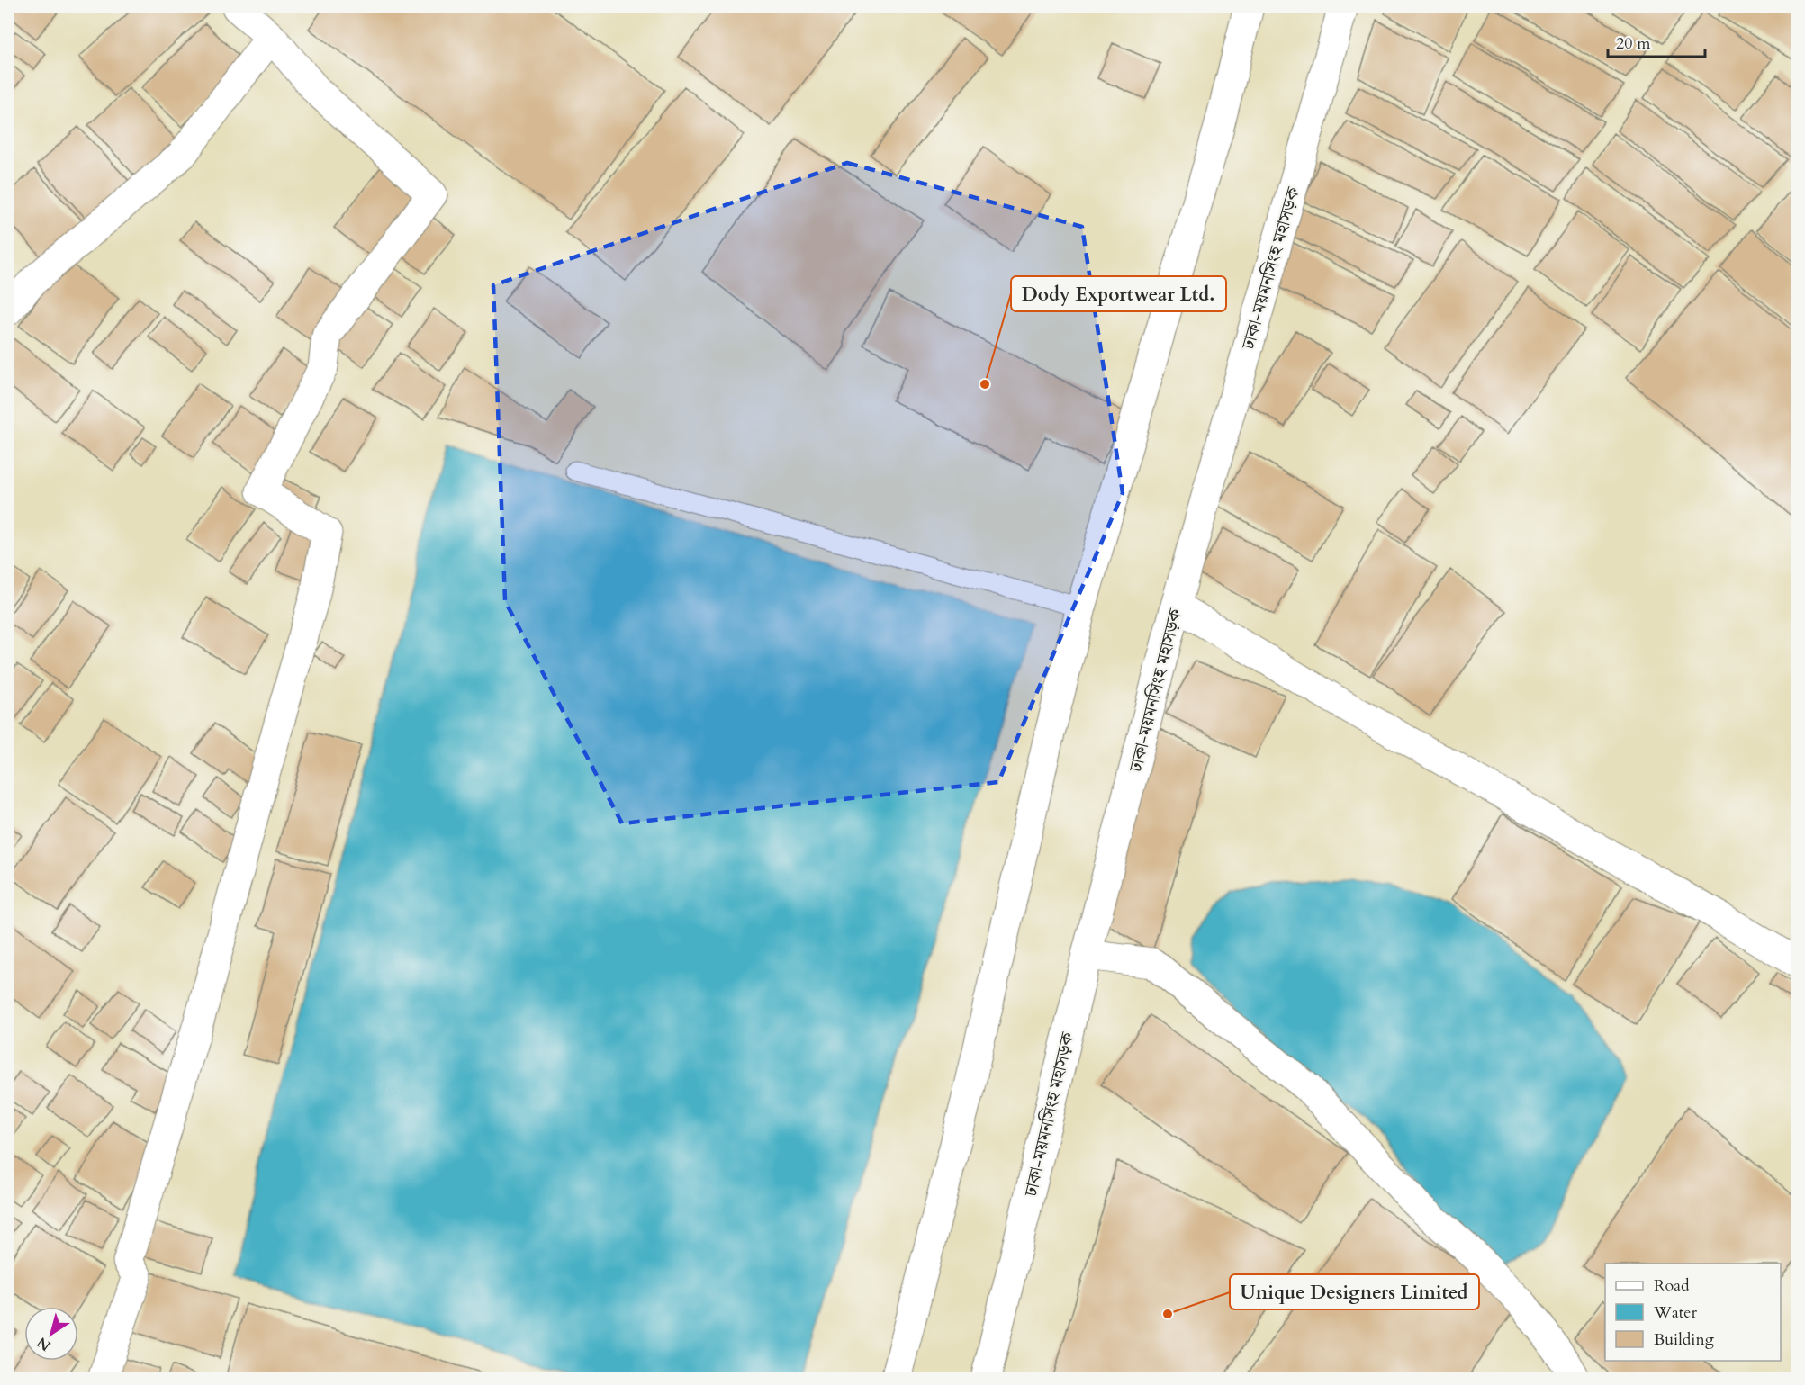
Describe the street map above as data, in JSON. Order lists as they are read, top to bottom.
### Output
{
  "streets": {
    "main road": ["ঢাকা-ময়মনসিংহ মহাসড়ক"]
  },
  "places": ["Dody Exportwear Ltd.", "Unique Designers Limited"],
  "legend": ["Road", "Water", "Building"],
  "scale_bar": "20 m",
  "north": "bottom left"
}
